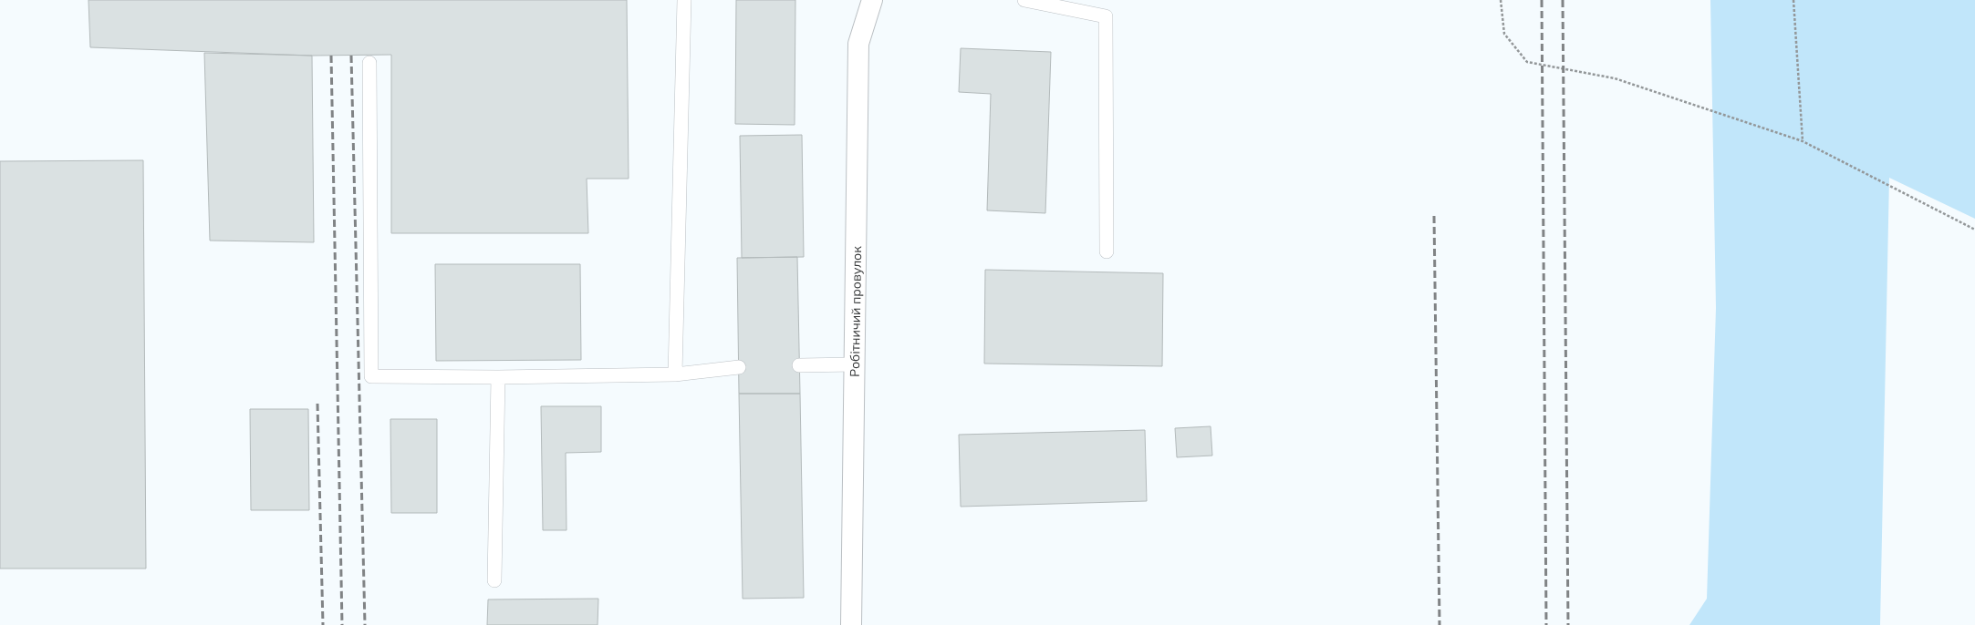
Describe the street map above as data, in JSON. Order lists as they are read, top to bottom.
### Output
{
  "streets": {
    "street": ["Робітничий провулок"]
  }
}
